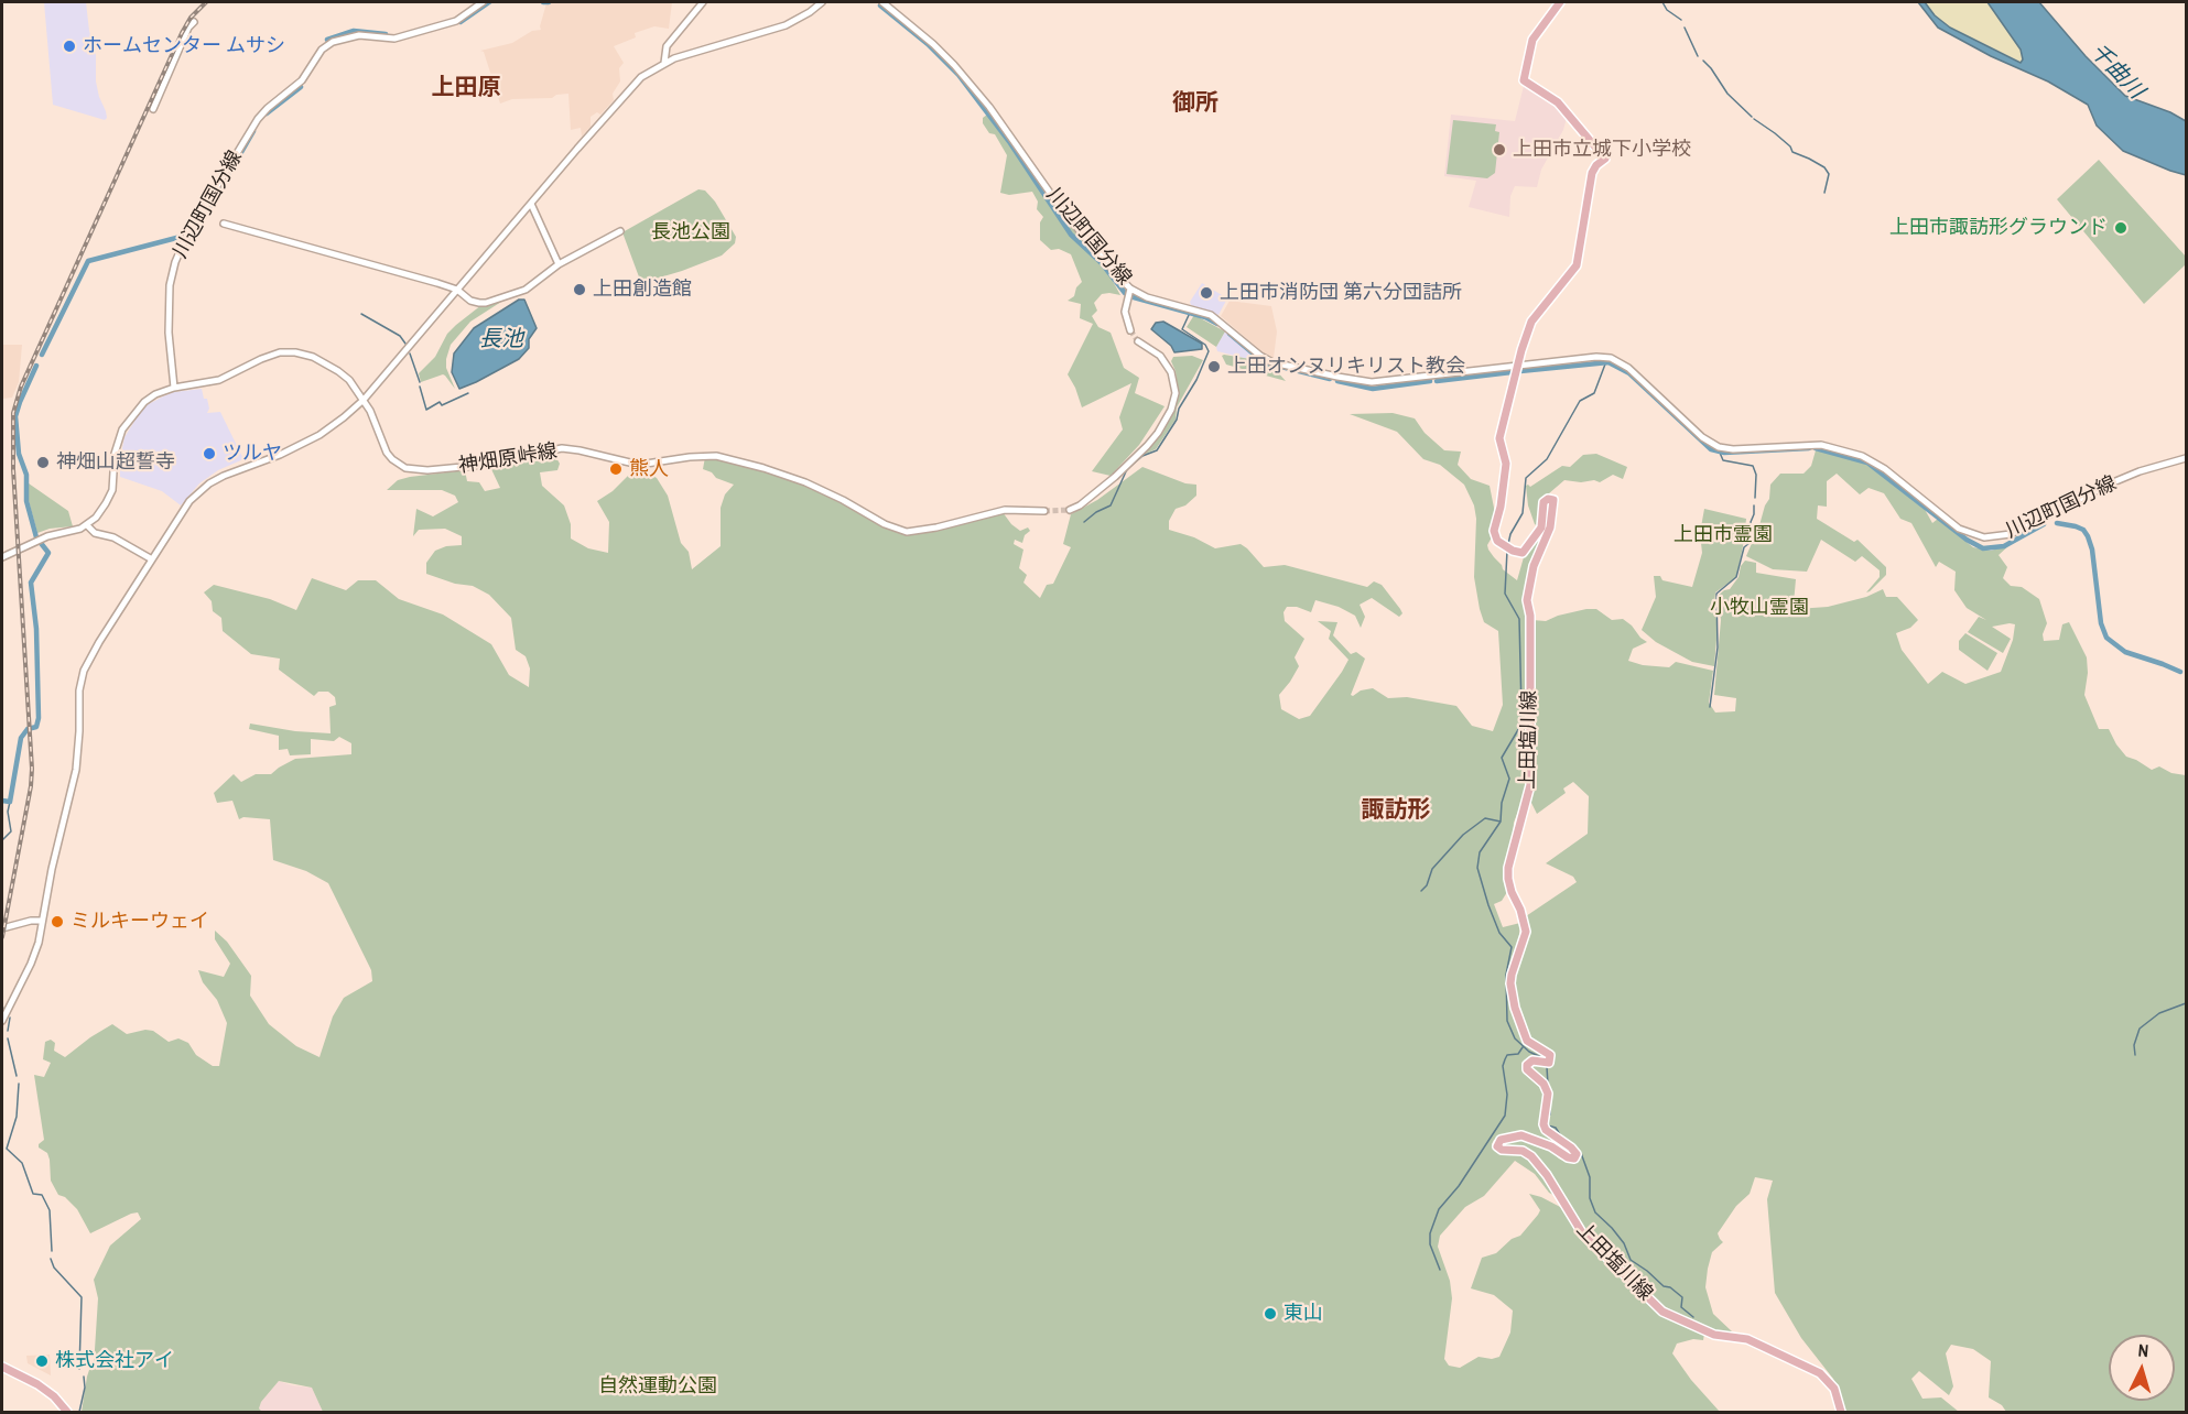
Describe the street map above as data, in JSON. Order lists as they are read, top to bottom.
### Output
{
  "streets": {
    "main road": ["上田塩川線"],
    "street": ["川辺町国分線", "神畑原峠線"]
  },
  "crossings": [
    ["川辺町国分線", "神畑原峠線"],
    ["川辺町国分線", "上田塩川線"]
  ],
  "districts": ["上田原", "御所", "諏訪形"],
  "water": ["千曲川", "長池"],
  "parks": [
    "長池公園",
    "上田市霊園",
    "小牧山霊園",
    "自然運動公園"
  ],
  "places": [
    "ホームセンター ムサシ",
    "上田市立城下小学校",
    "上田市諏訪形グラウンド",
    "上田創造館",
    "上田市消防団 第六分団詰所",
    "上田オンヌリキリスト教会",
    "ツルヤ",
    "神畑山超誓寺",
    "熊人",
    "ミルキーウェイ",
    "東山",
    "株式会社アイ"
  ],
  "north": "top"
}
